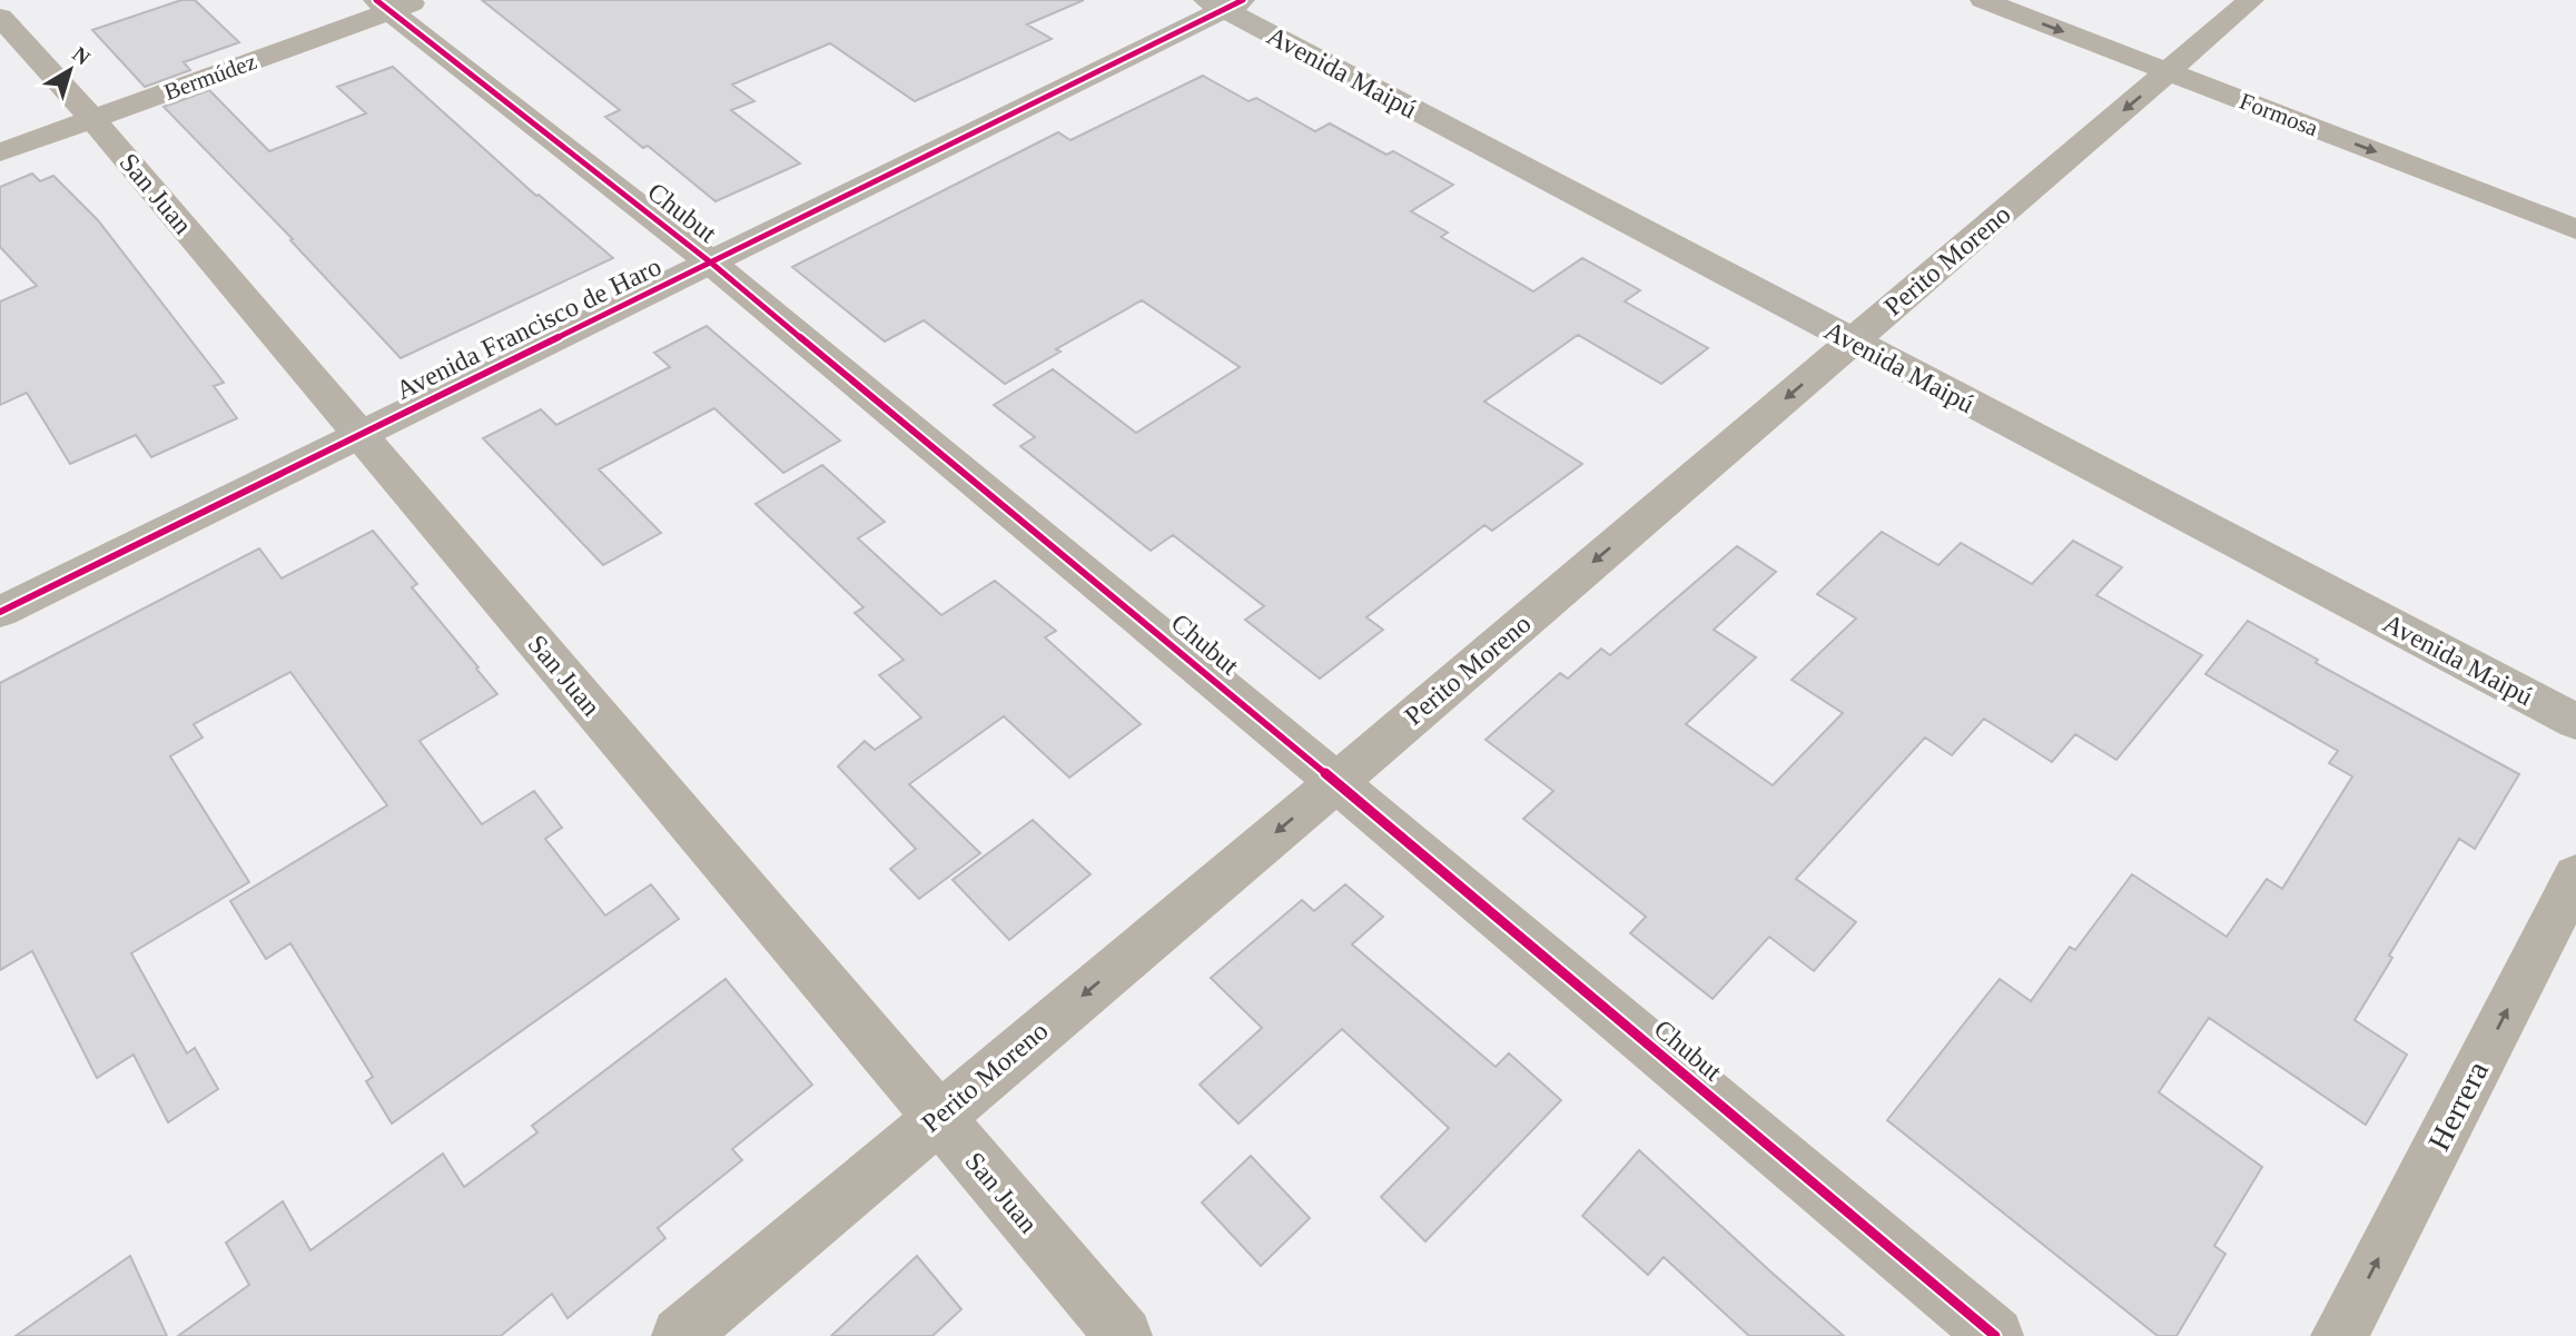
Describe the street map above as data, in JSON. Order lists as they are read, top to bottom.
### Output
{
  "streets": {
    "main road": ["Avenida Maipú", "Avenida Francisco de Haro"],
    "street": [
      "Bermúdez",
      "Formosa",
      "San Juan",
      "Chubut",
      "Perito Moreno",
      "Herrera"
    ]
  },
  "crossings": [
    ["Avenida Maipú", "Perito Moreno"],
    ["Avenida Maipú", "Avenida Francisco de Haro"],
    ["Bermúdez", "San Juan"],
    ["Bermúdez", "Chubut"],
    ["Formosa", "Perito Moreno"],
    ["San Juan", "Perito Moreno"],
    ["San Juan", "Avenida Francisco de Haro"],
    ["Chubut", "Perito Moreno"],
    ["Chubut", "Avenida Francisco de Haro"]
  ],
  "one_way": ["Formosa", "Perito Moreno", "Herrera"],
  "north": "top right"
}
